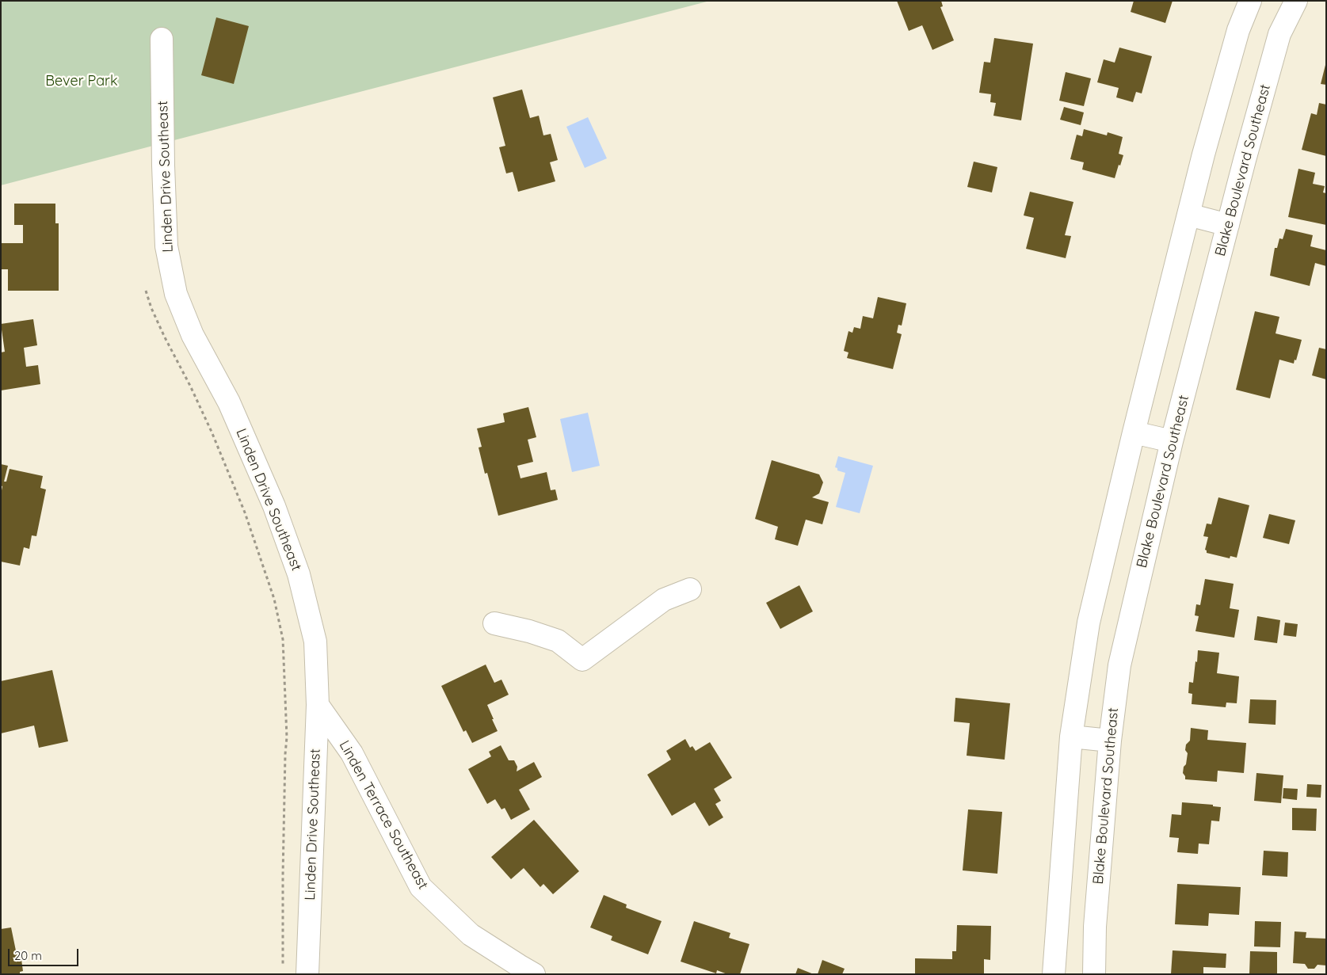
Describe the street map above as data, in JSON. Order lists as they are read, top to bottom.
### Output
{
  "streets": {
    "street": ["Blake Boulevard Southeast", "Linden Drive Southeast", "Linden Terrace Southeast"]
  },
  "crossings": [
    ["Linden Drive Southeast", "Linden Terrace Southeast"]
  ],
  "parks": ["Bever Park"],
  "scale_bar": "20 m"
}
